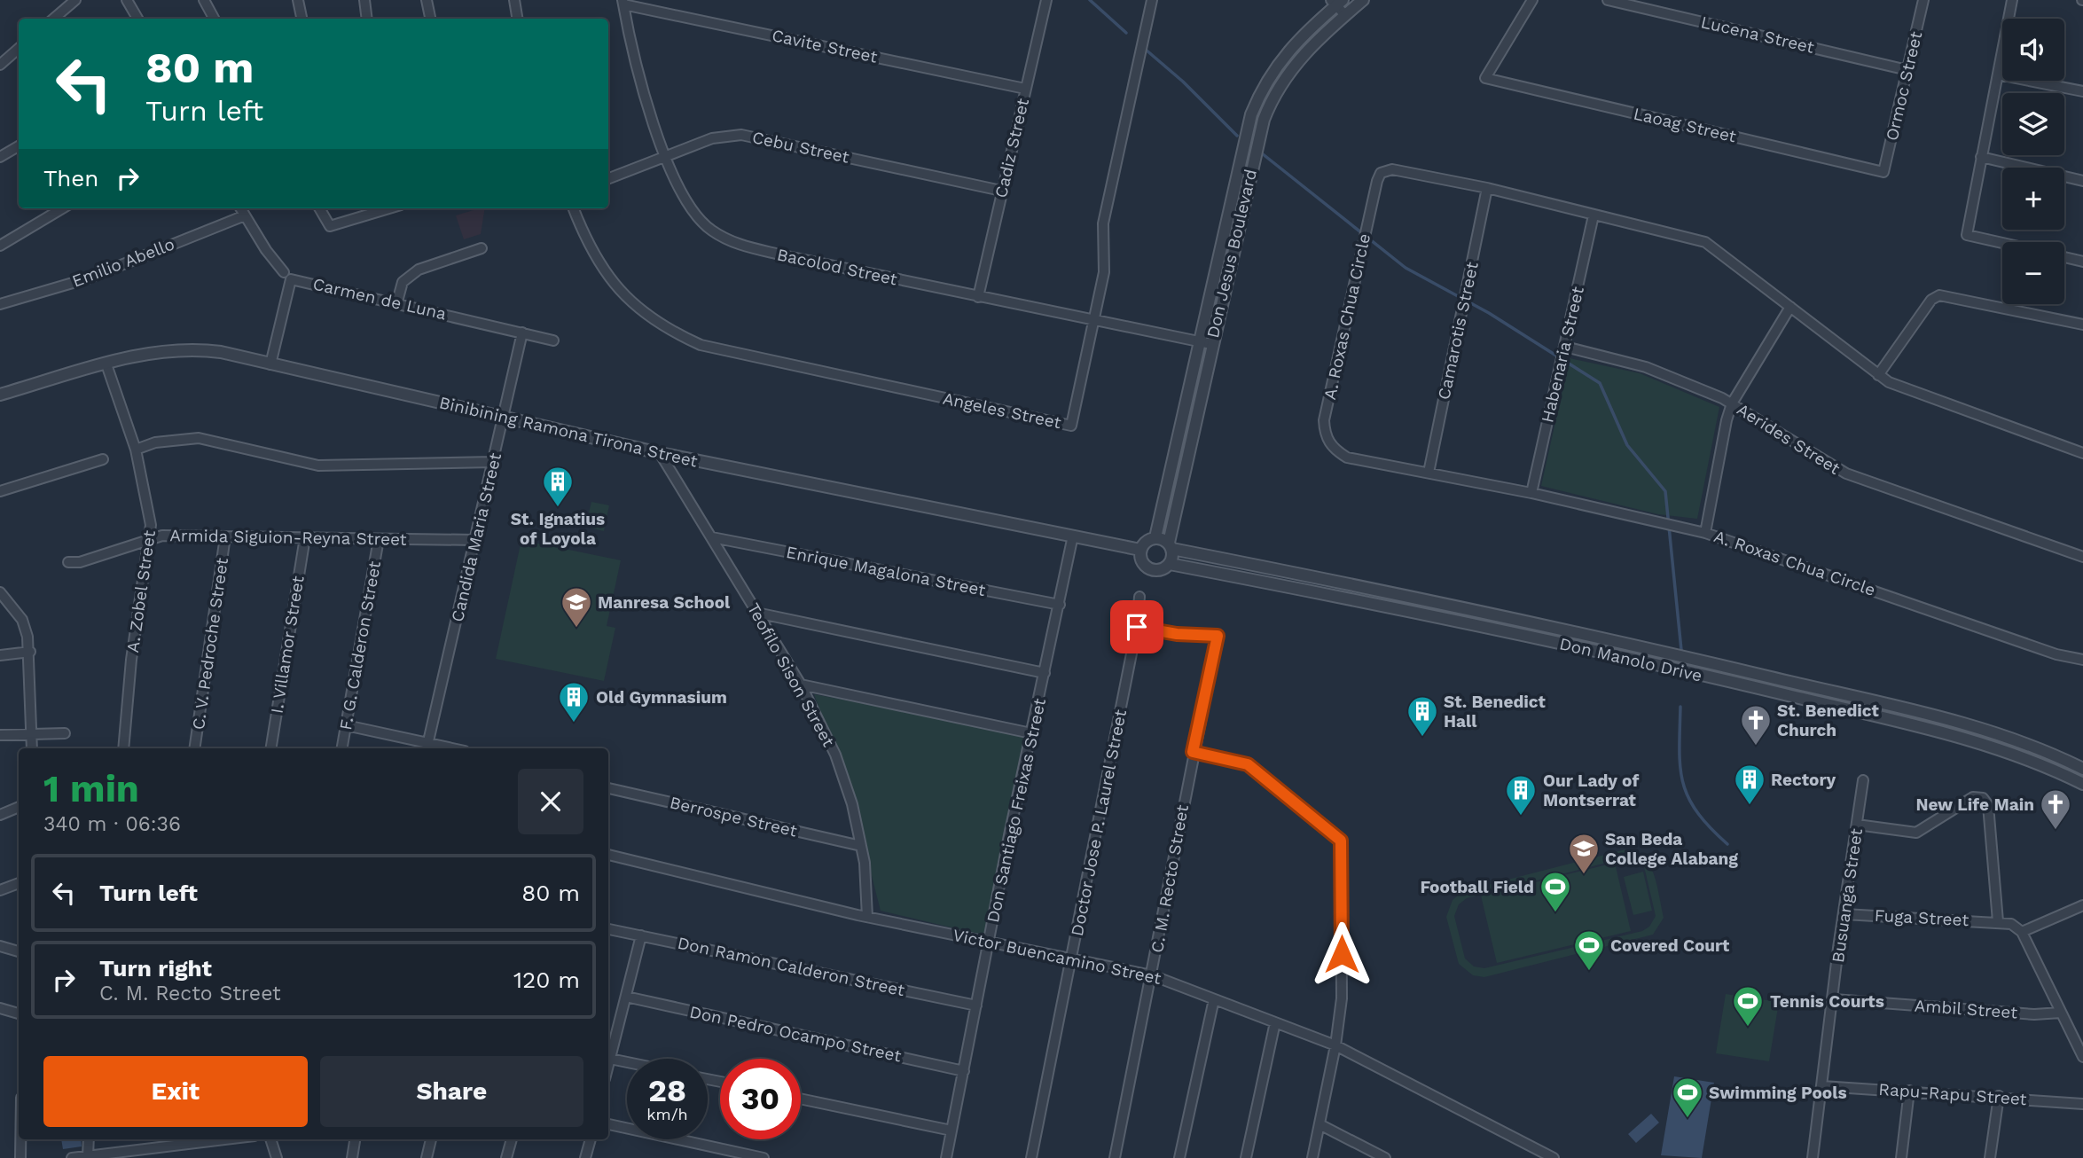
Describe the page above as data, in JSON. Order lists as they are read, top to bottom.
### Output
{
  "streets": {
    "street": [
      "Lucena Street",
      "Cavite Street",
      "Ormoc Street",
      "Laoag Street",
      "Cebu Street",
      "Cadiz Street",
      "Don Jesus Boulevard",
      "Emilio Abello",
      "Bacolod Street",
      "Carmen de Luna",
      "A. Roxas Chua Circle",
      "Camarotis Street",
      "Habenaria Street",
      "Angeles Street",
      "Binibining Ramona Tirona Street",
      "Aerides Street",
      "Armida Siguion-Reyna Street",
      "Candida Maria Street",
      "Enrique Magalona Street",
      "A. Zobel Street",
      "C. V. Pedroche Street",
      "I. Villamor Street",
      "F. G. Calderon Street",
      "Don Manolo Drive",
      "Teofilo Sison Street",
      "Don Santiago Freixas Street",
      "Berrospe Street",
      "Doctor Jose P. Laurel Street",
      "C. M. Recto Street",
      "Busuanga Street",
      "Fuga Street",
      "Victor Buencamino Street",
      "Don Ramon Calderon Street",
      "Ambil Street",
      "Don Pedro Ocampo Street",
      "Rapu-Rapu Street"
    ]
  },
  "crossings": [
    ["Lucena Street", "Ormoc Street"],
    ["Cavite Street", "Cadiz Street"],
    ["Cavite Street", "Bacolod Street"],
    ["Ormoc Street", "Laoag Street"],
    ["Cebu Street", "Cadiz Street"],
    ["Cebu Street", "Bacolod Street"],
    ["Cadiz Street", "Bacolod Street"],
    ["Don Jesus Boulevard", "Bacolod Street"],
    ["Don Jesus Boulevard", "Binibining Ramona Tirona Street"],
    ["Don Jesus Boulevard", "Don Manolo Drive"],
    ["Bacolod Street", "Angeles Street"],
    ["Carmen de Luna", "Binibining Ramona Tirona Street"],
    ["Carmen de Luna", "Candida Maria Street"],
    ["A. Roxas Chua Circle", "Camarotis Street"],
    ["A. Roxas Chua Circle", "Habenaria Street"],
    ["Habenaria Street", "Aerides Street"],
    ["Binibining Ramona Tirona Street", "Candida Maria Street"],
    ["Binibining Ramona Tirona Street", "A. Zobel Street"],
    ["Binibining Ramona Tirona Street", "Don Manolo Drive"],
    ["Binibining Ramona Tirona Street", "Teofilo Sison Street"],
    ["Binibining Ramona Tirona Street", "Don Santiago Freixas Street"],
    ["Armida Siguion-Reyna Street", "Candida Maria Street"],
    ["Armida Siguion-Reyna Street", "A. Zobel Street"],
    ["Armida Siguion-Reyna Street", "C. V. Pedroche Street"],
    ["Armida Siguion-Reyna Street", "I. Villamor Street"],
    ["Armida Siguion-Reyna Street", "F. G. Calderon Street"],
    ["Enrique Magalona Street", "Teofilo Sison Street"],
    ["Enrique Magalona Street", "Don Santiago Freixas Street"],
    ["Teofilo Sison Street", "Berrospe Street"],
    ["Teofilo Sison Street", "Victor Buencamino Street"],
    ["Don Santiago Freixas Street", "Victor Buencamino Street"],
    ["Don Santiago Freixas Street", "Don Ramon Calderon Street"],
    ["Don Santiago Freixas Street", "Don Pedro Ocampo Street"],
    ["Doctor Jose P. Laurel Street", "C. M. Recto Street"],
    ["Doctor Jose P. Laurel Street", "Victor Buencamino Street"],
    ["C. M. Recto Street", "Victor Buencamino Street"],
    ["Busuanga Street", "Fuga Street"],
    ["Busuanga Street", "Ambil Street"],
    ["Busuanga Street", "Rapu-Rapu Street"]
  ],
  "places": {
    "building": [
      "St. Ignatius of Loyola",
      "Old Gymnasium",
      "St. Benedict Hall",
      "Rectory",
      "Our Lady of Montserrat"
    ],
    "school or university": ["Manresa School", "San Beda College Alabang"],
    "church": ["St. Benedict Church", "New Life Main"],
    "sports": [
      "Football Field",
      "Covered Court",
      "Tennis Courts",
      "Swimming Pools"
    ]
  },
  "page": {
    "map_buttons": ["+", "−"],
    "turn": ["80 m", "Turn left"],
    "then": "Then",
    "heading": ["1 min", "340 m · 06:36"],
    "list": [
      {
        "name": "Turn left",
        "value": "80 m"
      },
      {
        "name": "Turn right",
        "note": "C. M. Recto Street",
        "value": "120 m"
      }
    ],
    "buttons": ["Exit", "Share"],
    "speed": "28 km/h",
    "limit": "30"
  }
}
